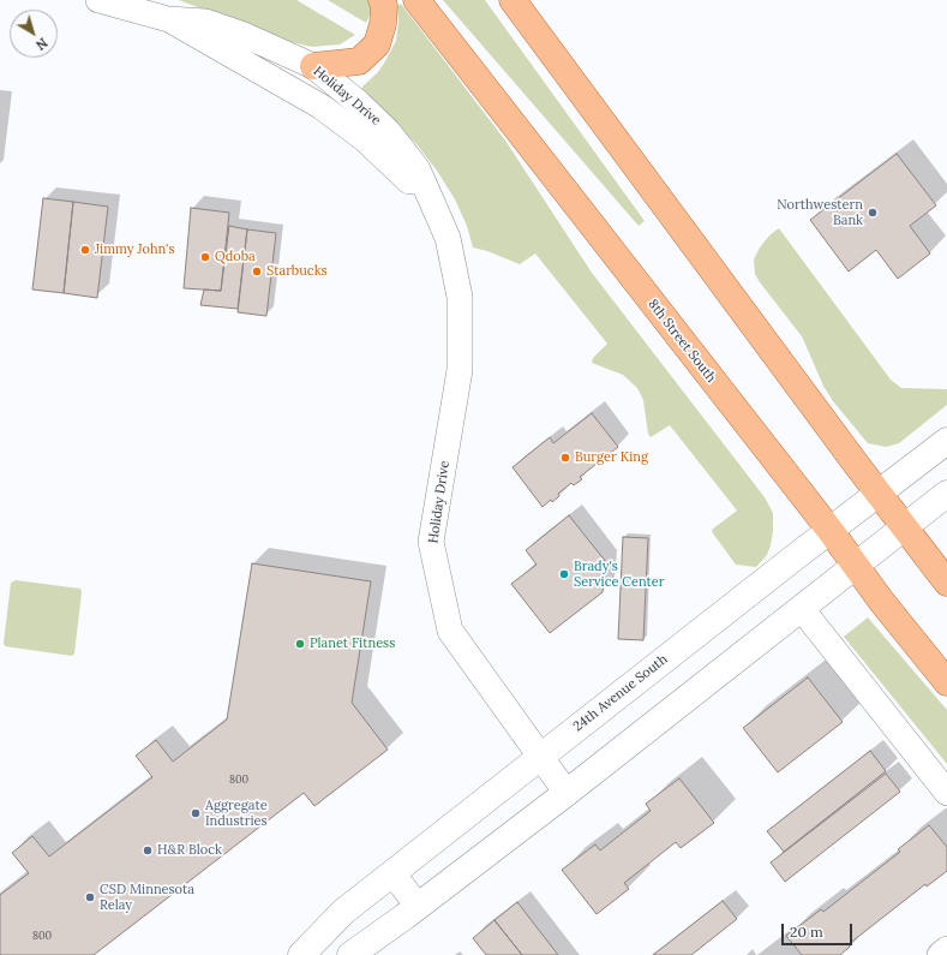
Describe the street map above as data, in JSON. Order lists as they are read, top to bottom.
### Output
{
  "streets": {
    "main road": ["8th Street South"],
    "street": ["Holiday Drive", "24th Avenue South"]
  },
  "crossings": [
    ["Holiday Drive", "24th Avenue South"],
    ["8th Street South", "24th Avenue South"]
  ],
  "places": [
    "Northwestern Bank",
    "Jimmy John's",
    "Qdoba",
    "Starbucks",
    "Burger King",
    "Brady's Service Center",
    "Planet Fitness",
    "Aggregate Industries",
    "H&R Block",
    "CSD Minnesota Relay"
  ],
  "house_numbers": ["800", "800"],
  "scale_bar": "20 m",
  "north": "bottom right"
}
